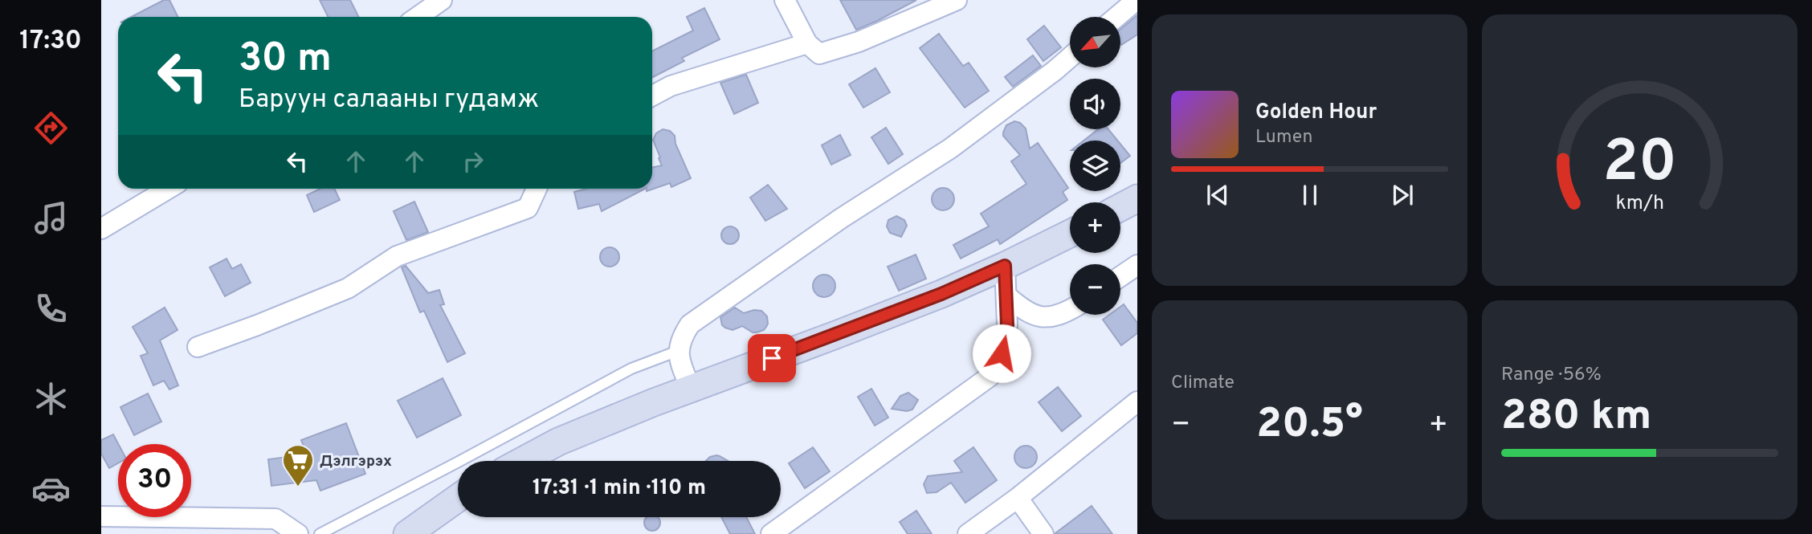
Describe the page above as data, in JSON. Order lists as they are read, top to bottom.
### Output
{
  "places": {
    "supermarket": ["Дэлгэрэх"]
  },
  "north": "bottom left",
  "page": {
    "tabs": "17:30",
    "map_buttons": ["+", "−"],
    "turn": ["30 m", "Баруун салааны гудамж"],
    "song": ["Golden Hour", "Lumen"],
    "tile": [
      "Climate",
      ["Range · 56%", "280 km"]
    ],
    "heat": ["−", "20.5°", "+"],
    "limit": "30",
    "trip": "17:31 · 1 min · 110 m",
    "gauge": ["20", "km/h"]
  }
}
